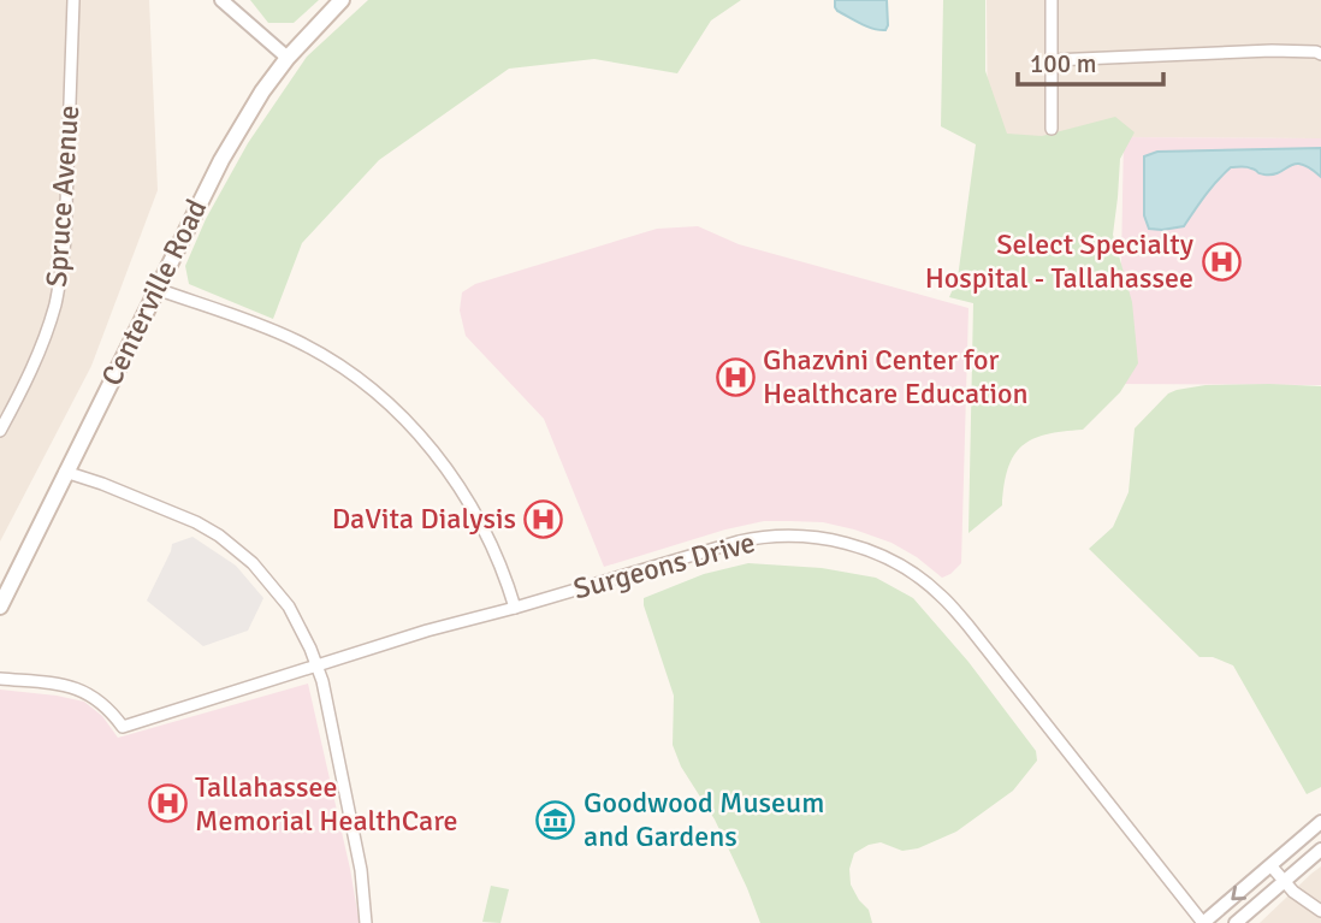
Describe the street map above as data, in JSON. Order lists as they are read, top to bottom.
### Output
{
  "streets": {
    "main road": ["Centerville Road"],
    "street": ["Spruce Avenue", "Surgeons Drive"]
  },
  "places": {
    "hospital": [
      "Select Specialty Hospital - Tallahassee",
      "Ghazvini Center for Healthcare Education",
      "DaVita Dialysis",
      "Tallahassee Memorial HealthCare"
    ],
    "museum": ["Goodwood Museum and Gardens"]
  },
  "scale_bar": "100 m"
}
